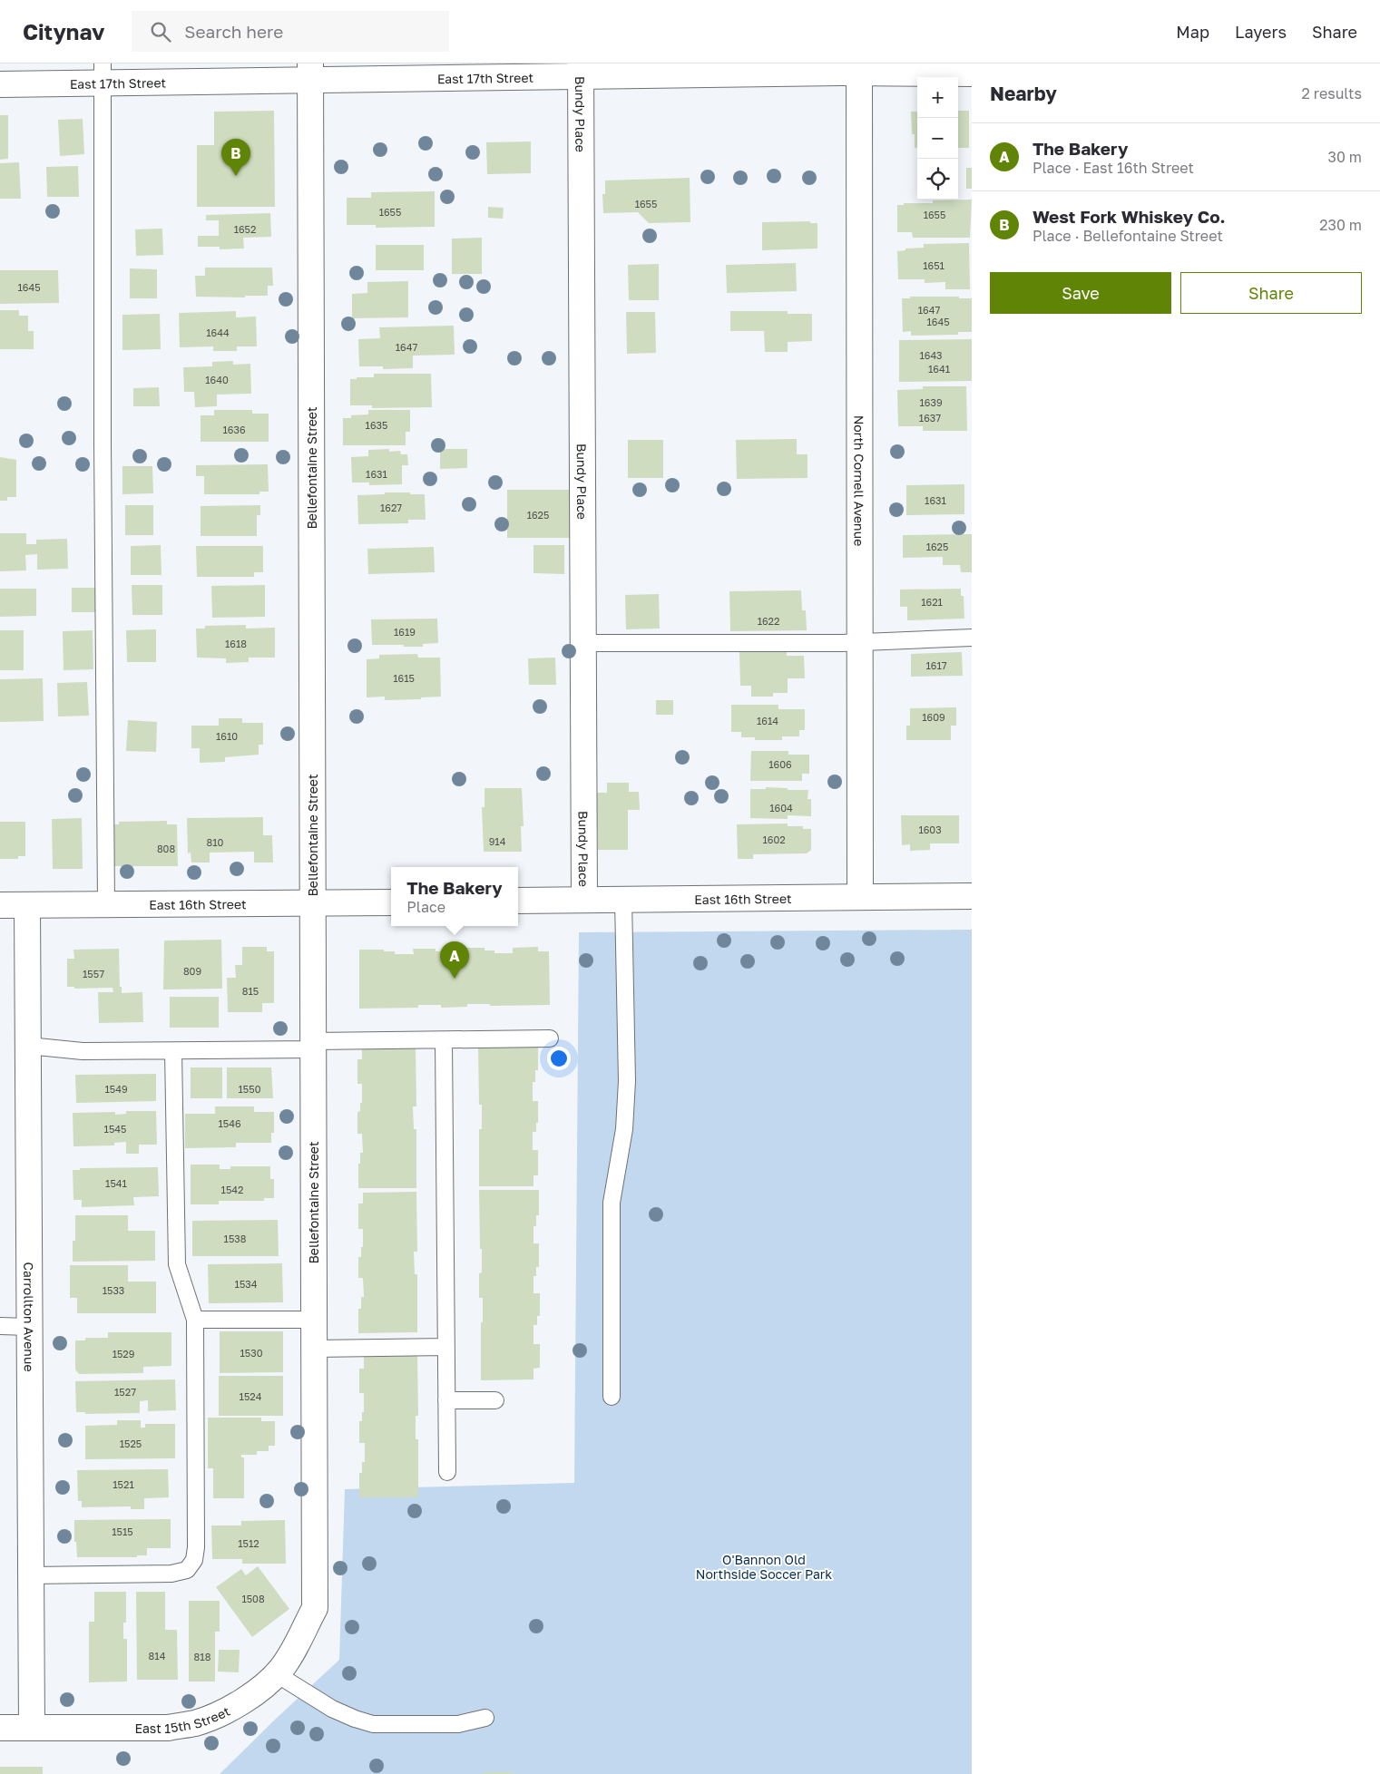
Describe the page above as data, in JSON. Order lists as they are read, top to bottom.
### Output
{
  "streets": {
    "street": [
      "East 17th Street",
      "Bundy Place",
      "Bellefontaine Street",
      "North Cornell Avenue",
      "East 16th Street",
      "Carrollton Avenue",
      "East 15th Street"
    ]
  },
  "crossings": [
    ["East 17th Street", "Bundy Place"],
    ["East 17th Street", "Bellefontaine Street"],
    ["East 17th Street", "North Cornell Avenue"],
    ["Bundy Place", "East 16th Street"],
    ["Bellefontaine Street", "East 16th Street"],
    ["Bellefontaine Street", "East 15th Street"],
    ["North Cornell Avenue", "East 16th Street"],
    ["East 16th Street", "Carrollton Avenue"],
    ["Carrollton Avenue", "East 15th Street"]
  ],
  "parks": ["O'Bannon Old Northside Soccer Park"],
  "house_numbers": [
    "1655",
    "1655",
    "1655",
    "1652",
    "1651",
    "1645",
    "1647",
    "1645",
    "1644",
    "1647",
    "1643",
    "1641",
    "1640",
    "1639",
    "1637",
    "1635",
    "1636",
    "1631",
    "1631",
    "1627",
    "1625",
    "1625",
    "1621",
    "1622",
    "1619",
    "1618",
    "1617",
    "1615",
    "1609",
    "1614",
    "1610",
    "1606",
    "1604",
    "1603",
    "1602",
    "914",
    "810",
    "808",
    "809",
    "1557",
    "815",
    "1549",
    "1550",
    "1546",
    "1545",
    "1541",
    "1542",
    "1538",
    "1534",
    "1533",
    "1530",
    "1529",
    "1527",
    "1524",
    "1525",
    "1521",
    "1515",
    "1512",
    "1508",
    "814",
    "818"
  ],
  "page": {
    "header": "Citynav",
    "search": "Search here",
    "nav": ["Map", "Layers", "Share"],
    "heading": ["Nearby", "2 results"],
    "map_buttons": ["+", "−"],
    "list": [
      {
        "mark": "A",
        "name": "The Bakery",
        "note": "Place · East 16th Street",
        "value": "30 m"
      },
      {
        "mark": "B",
        "name": "West Fork Whiskey Co.",
        "note": "Place · Bellefontaine Street",
        "value": "230 m"
      }
    ],
    "pins": ["B", "A"],
    "buttons": ["Save", "Share"],
    "popup": ["The Bakery", "Place"]
  }
}
